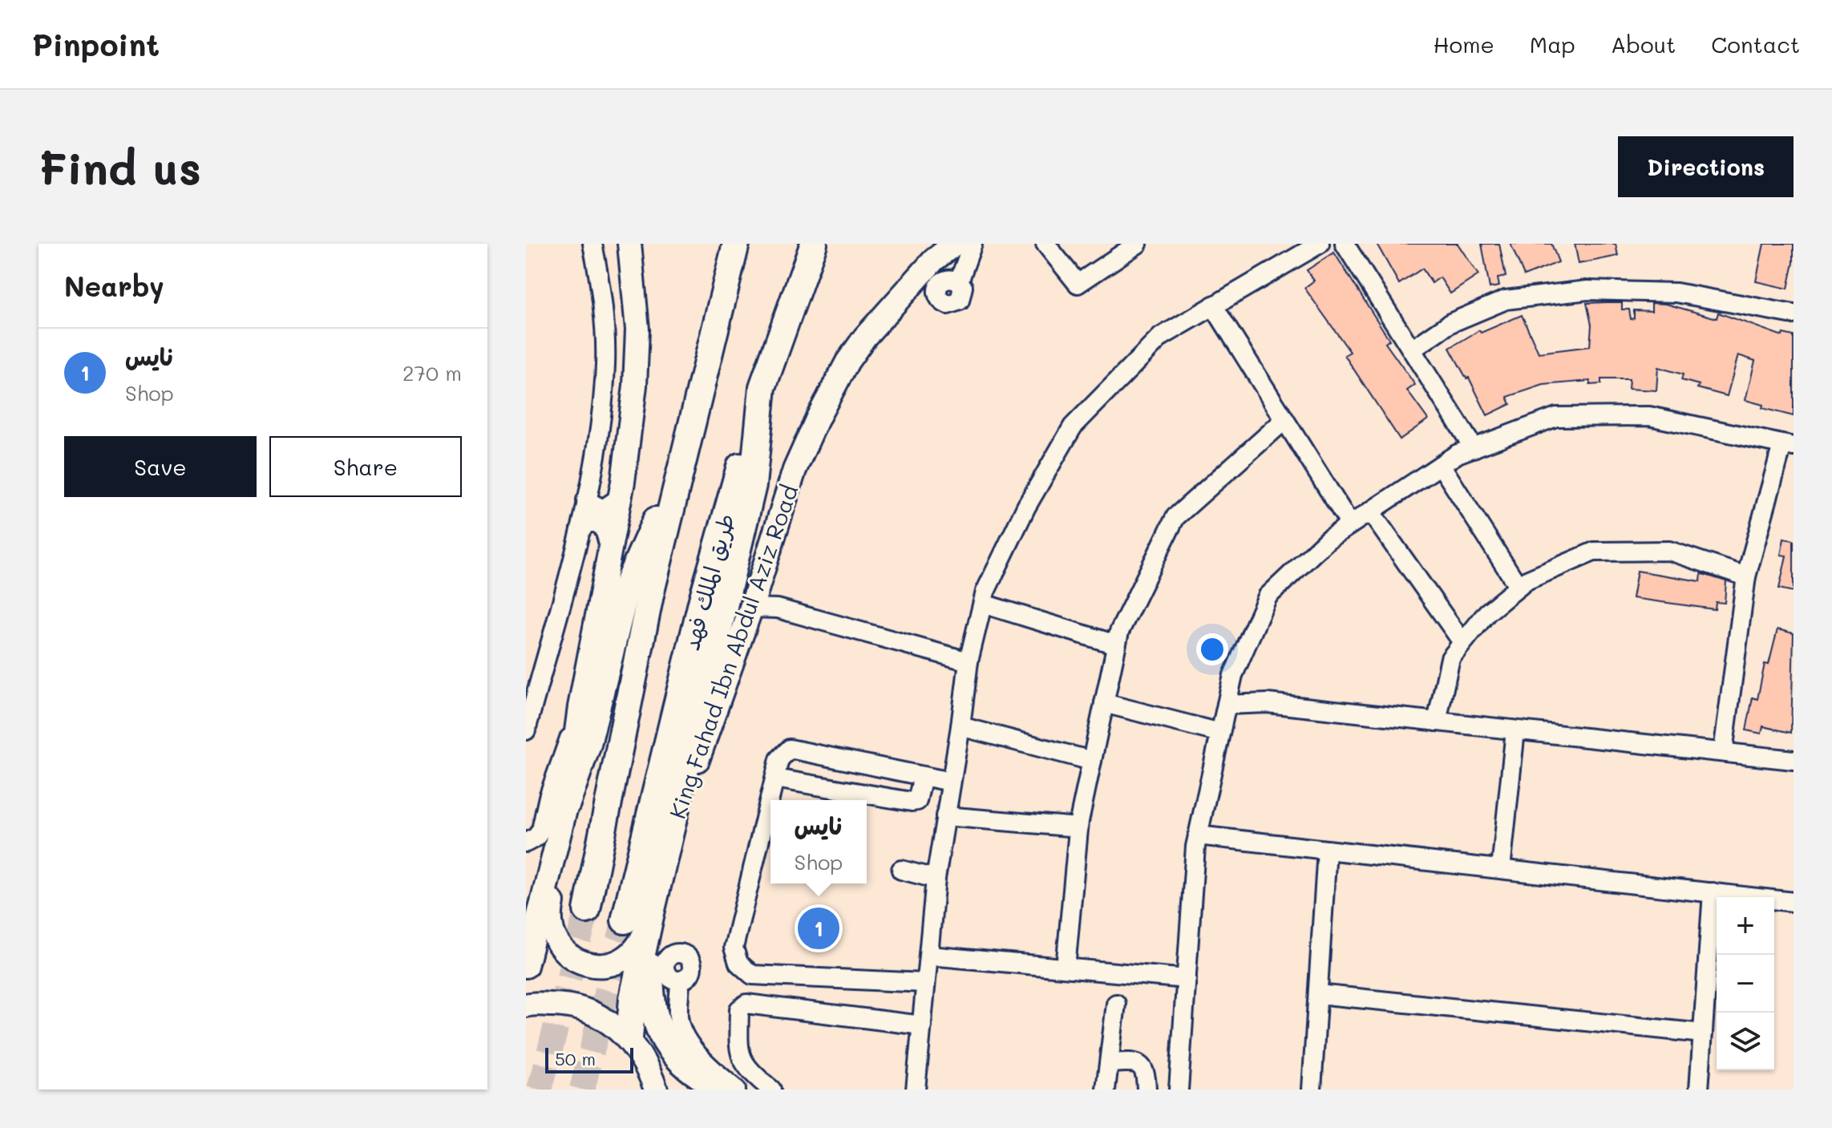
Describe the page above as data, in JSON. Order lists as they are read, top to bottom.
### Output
{
  "streets": {
    "highway": ["طريق الملك فهد"],
    "main road": ["King Fahad Ibn Abdul Aziz Road"]
  },
  "scale_bar": "50 m",
  "page": {
    "header": "Pinpoint",
    "nav": [
      "Home",
      "Map",
      "About",
      "Contact"
    ],
    "buttons": [
      "Directions",
      ["Save", "Share"]
    ],
    "title": "Find us",
    "heading": "Nearby",
    "list": [
      {
        "mark": "1",
        "name": "نايس",
        "note": "Shop",
        "value": "270 m"
      }
    ],
    "popup": ["نايس", "Shop"],
    "map_buttons": ["+", "−"],
    "pins": "1",
    "scale": "50 m"
  }
}
